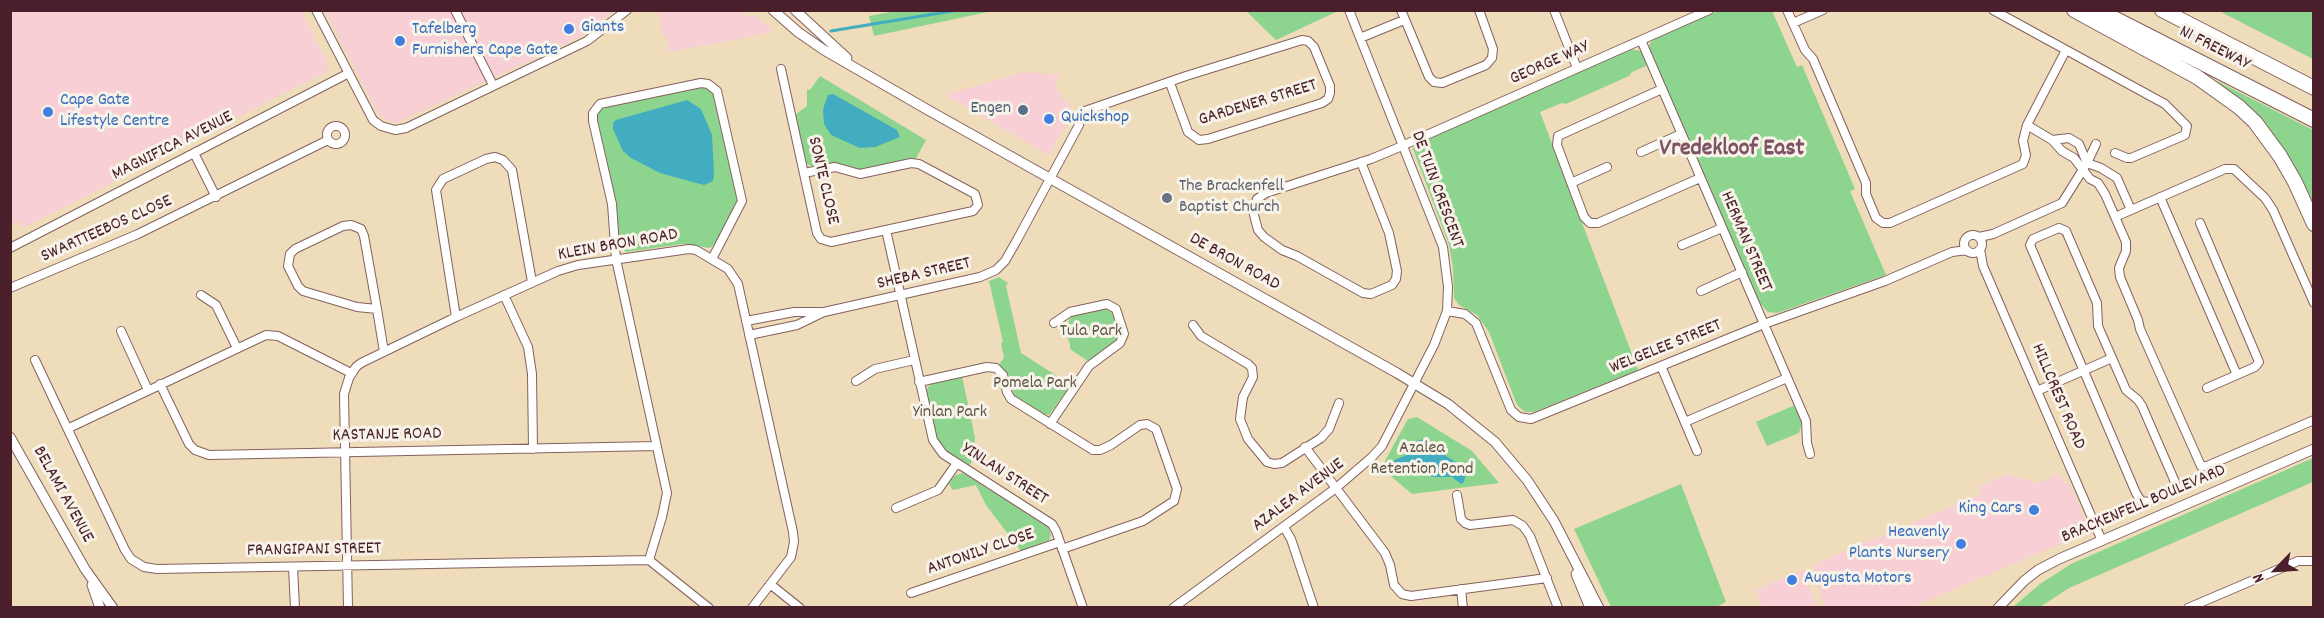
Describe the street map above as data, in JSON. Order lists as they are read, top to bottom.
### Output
{
  "streets": {
    "highway": ["N1 FREEWAY"],
    "street": [
      "GEORGE WAY",
      "GARDENER STREET",
      "MAGNIFICA AVENUE",
      "SONTE CLOSE",
      "DE TUIN CRESCENT",
      "SWARTTEEBOS CLOSE",
      "HERMAN STREET",
      "KLEIN BRON ROAD",
      "DE BRON ROAD",
      "SHEBA STREET",
      "WELGELEE STREET",
      "HILLCREST ROAD",
      "KASTANJE ROAD",
      "YINLAN STREET",
      "BELAMI AVENUE",
      "AZALEA AVENUE",
      "BRACKENFELL BOULEVARD",
      "FRANGIPANI STREET",
      "ANTONILY CLOSE"
    ]
  },
  "crossings": [
    ["GEORGE WAY", "DE TUIN CRESCENT"],
    ["GEORGE WAY", "HERMAN STREET"],
    ["GARDENER STREET", "DE BRON ROAD"],
    ["GARDENER STREET", "SHEBA STREET"],
    ["DE TUIN CRESCENT", "DE BRON ROAD"],
    ["DE TUIN CRESCENT", "WELGELEE STREET"],
    ["DE TUIN CRESCENT", "AZALEA AVENUE"],
    ["HERMAN STREET", "WELGELEE STREET"],
    ["KLEIN BRON ROAD", "SHEBA STREET"],
    ["DE BRON ROAD", "SHEBA STREET"],
    ["DE BRON ROAD", "AZALEA AVENUE"],
    ["SHEBA STREET", "YINLAN STREET"],
    ["WELGELEE STREET", "HILLCREST ROAD"],
    ["HILLCREST ROAD", "BRACKENFELL BOULEVARD"],
    ["YINLAN STREET", "ANTONILY CLOSE"]
  ],
  "districts": ["Vredekloof East"],
  "parks": [
    "Tula Park",
    "Pomela Park",
    "Yinlan Park",
    "Azalea Retention Pond"
  ],
  "places": [
    "Giants",
    "Tafelberg Furnishers Cape Gate",
    "Engen",
    "Cape Gate Lifestyle Centre",
    "Quickshop",
    "The Brackenfell Baptist Church",
    "King Cars",
    "Heavenly Plants Nursery",
    "Augusta Motors"
  ],
  "north": "bottom left"
}
